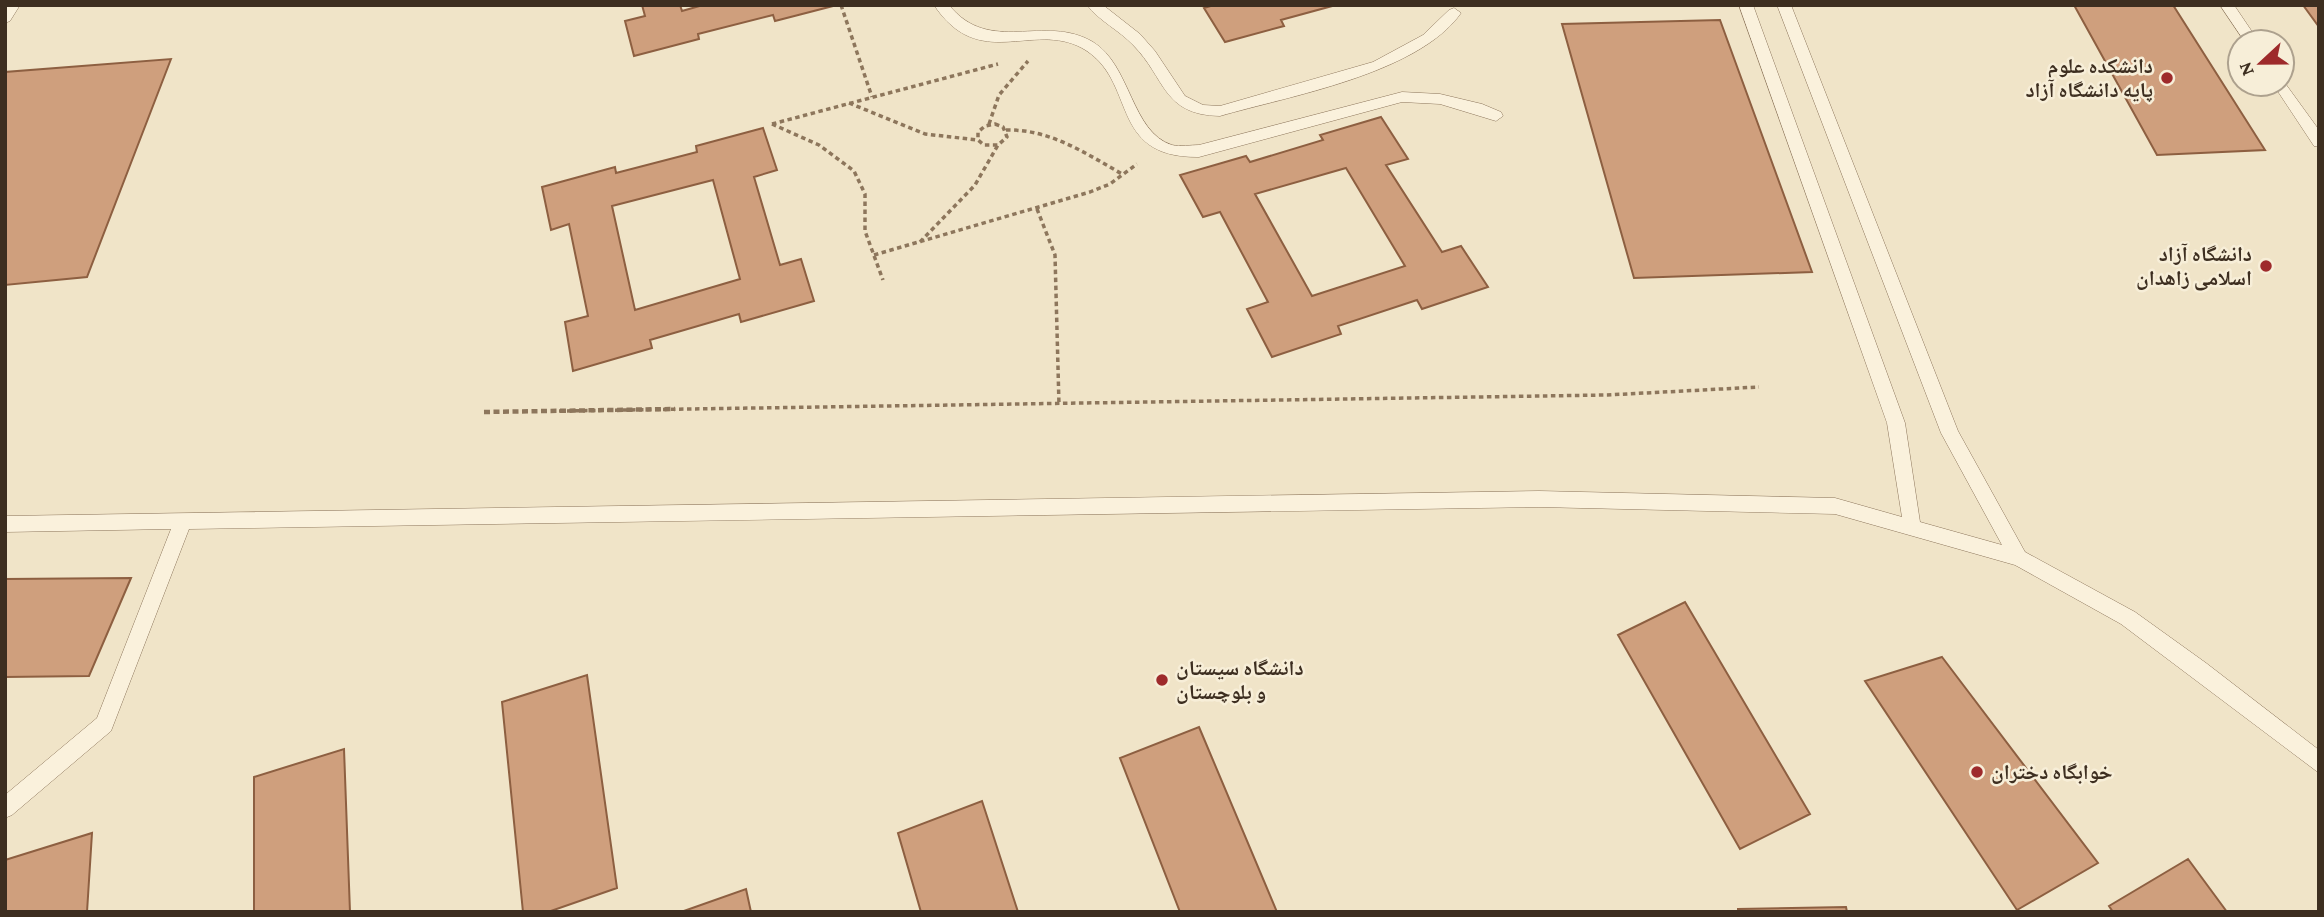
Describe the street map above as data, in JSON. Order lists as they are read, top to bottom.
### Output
{
  "places": [
    "دانشکده علوم پایه دانشگاه آزاد",
    "دانشگاه آزاد اسلامی زاهدان",
    "دانشگاه سیستان و بلوچستان",
    "خوابگاه دختران"
  ],
  "north": "left"
}
